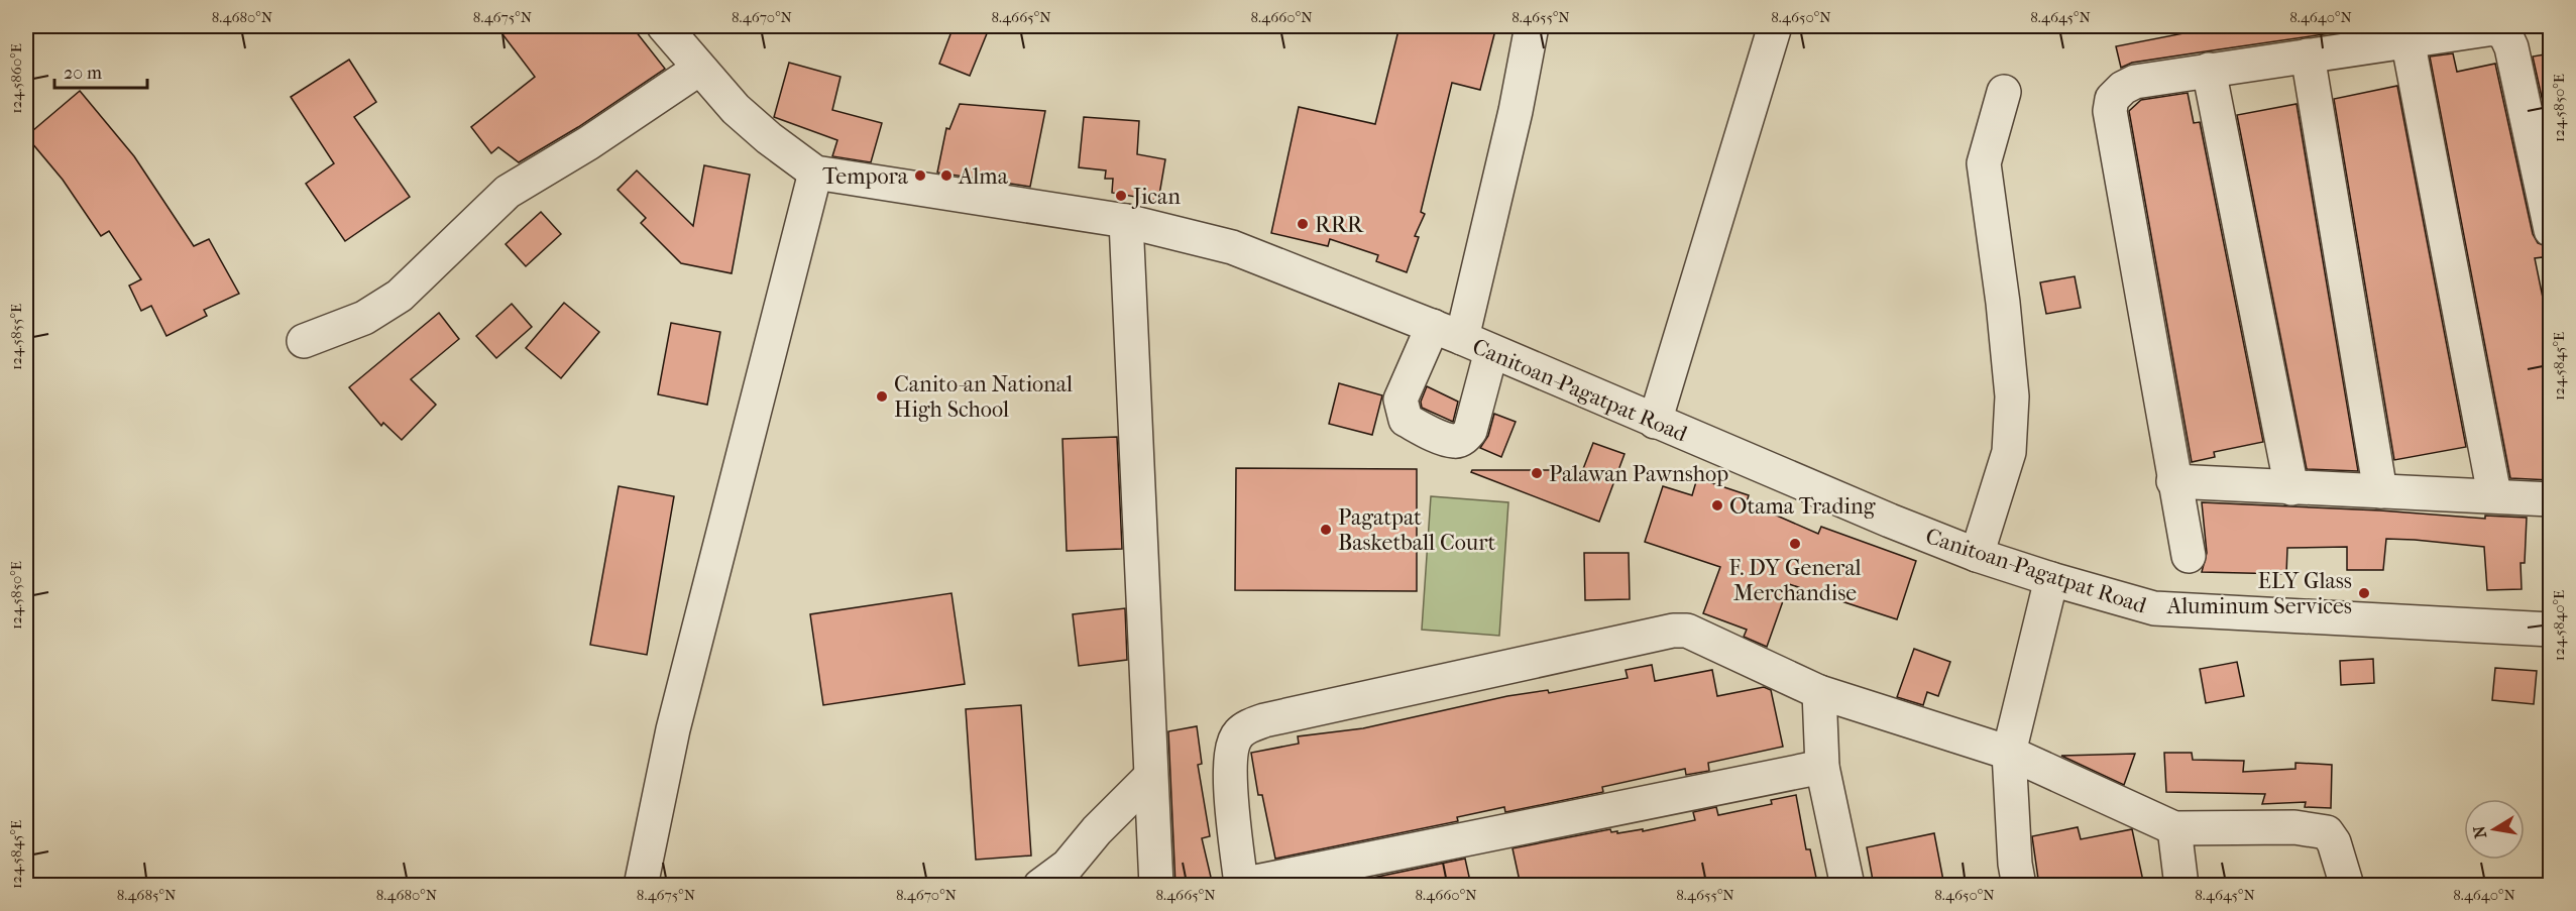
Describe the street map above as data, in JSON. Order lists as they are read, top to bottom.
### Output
{
  "streets": {
    "street": ["Canitoan-Pagatpat Road"]
  },
  "places": [
    "Tempora",
    "Alma",
    "Jican",
    "RRR",
    "Canito-an National High School",
    "Palawan Pawnshop",
    "Otama Trading",
    "Pagatpat Basketball Court",
    "F. DY General Merchandise",
    "ELY Glass Aluminum Services"
  ],
  "scale_bar": "20 m",
  "north": "left",
  "coordinates": [
    "8.4680°N",
    "8.4675°N",
    "8.4670°N",
    "8.4665°N",
    "8.4660°N",
    "8.4655°N",
    "8.4650°N",
    "8.4645°N",
    "8.4640°N",
    "124.5860°E",
    "124.5850°E",
    "124.5855°E",
    "124.5845°E",
    "124.5840°E",
    "8.4685°N"
  ]
}
